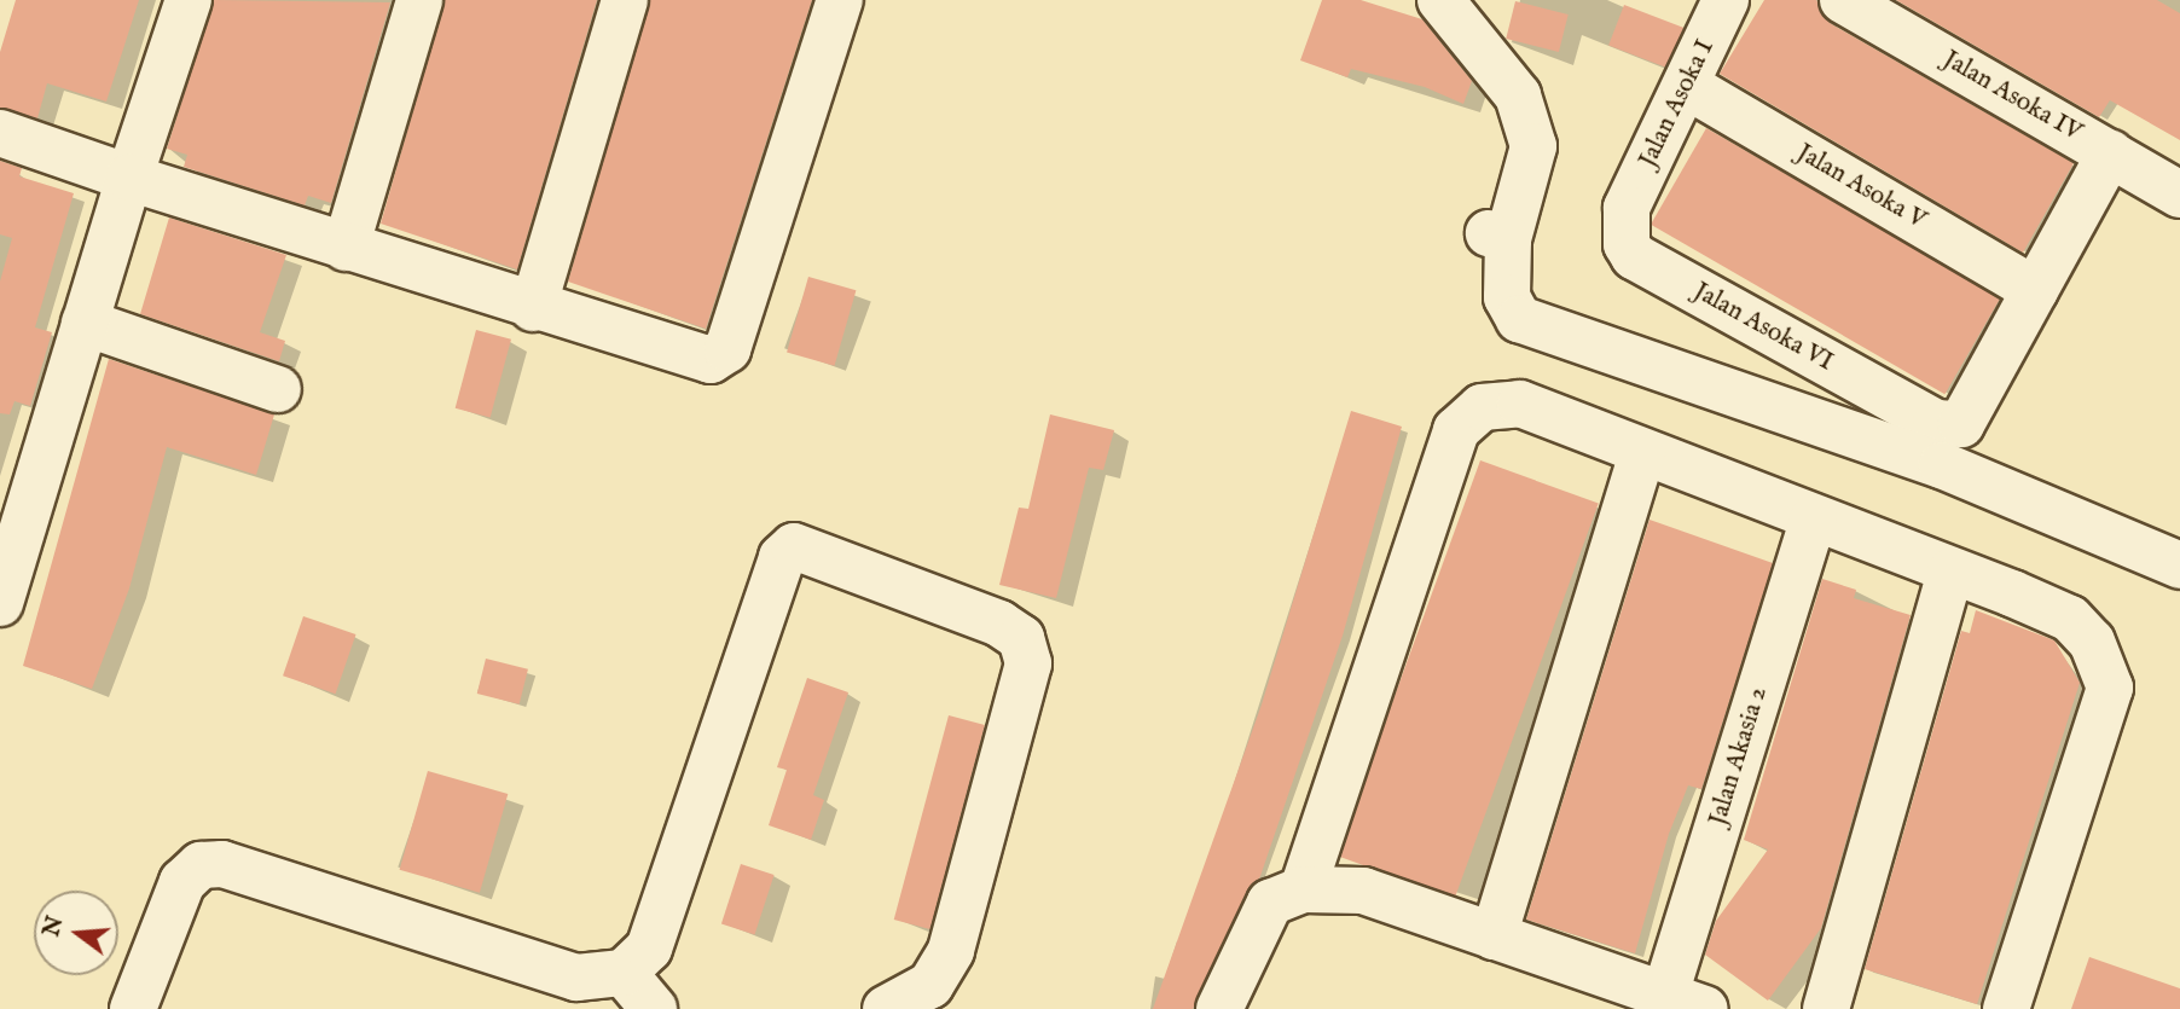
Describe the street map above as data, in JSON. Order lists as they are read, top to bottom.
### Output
{
  "streets": {
    "street": [
      "Jalan Asoka IV",
      "Jalan Asoka I",
      "Jalan Asoka V",
      "Jalan Asoka VI",
      "Jalan Akasia 2"
    ]
  },
  "crossings": [
    ["Jalan Asoka I", "Jalan Asoka V"],
    ["Jalan Asoka I", "Jalan Asoka VI"],
    ["Jalan Asoka V", "Jalan Asoka VI"]
  ],
  "north": "left"
}
